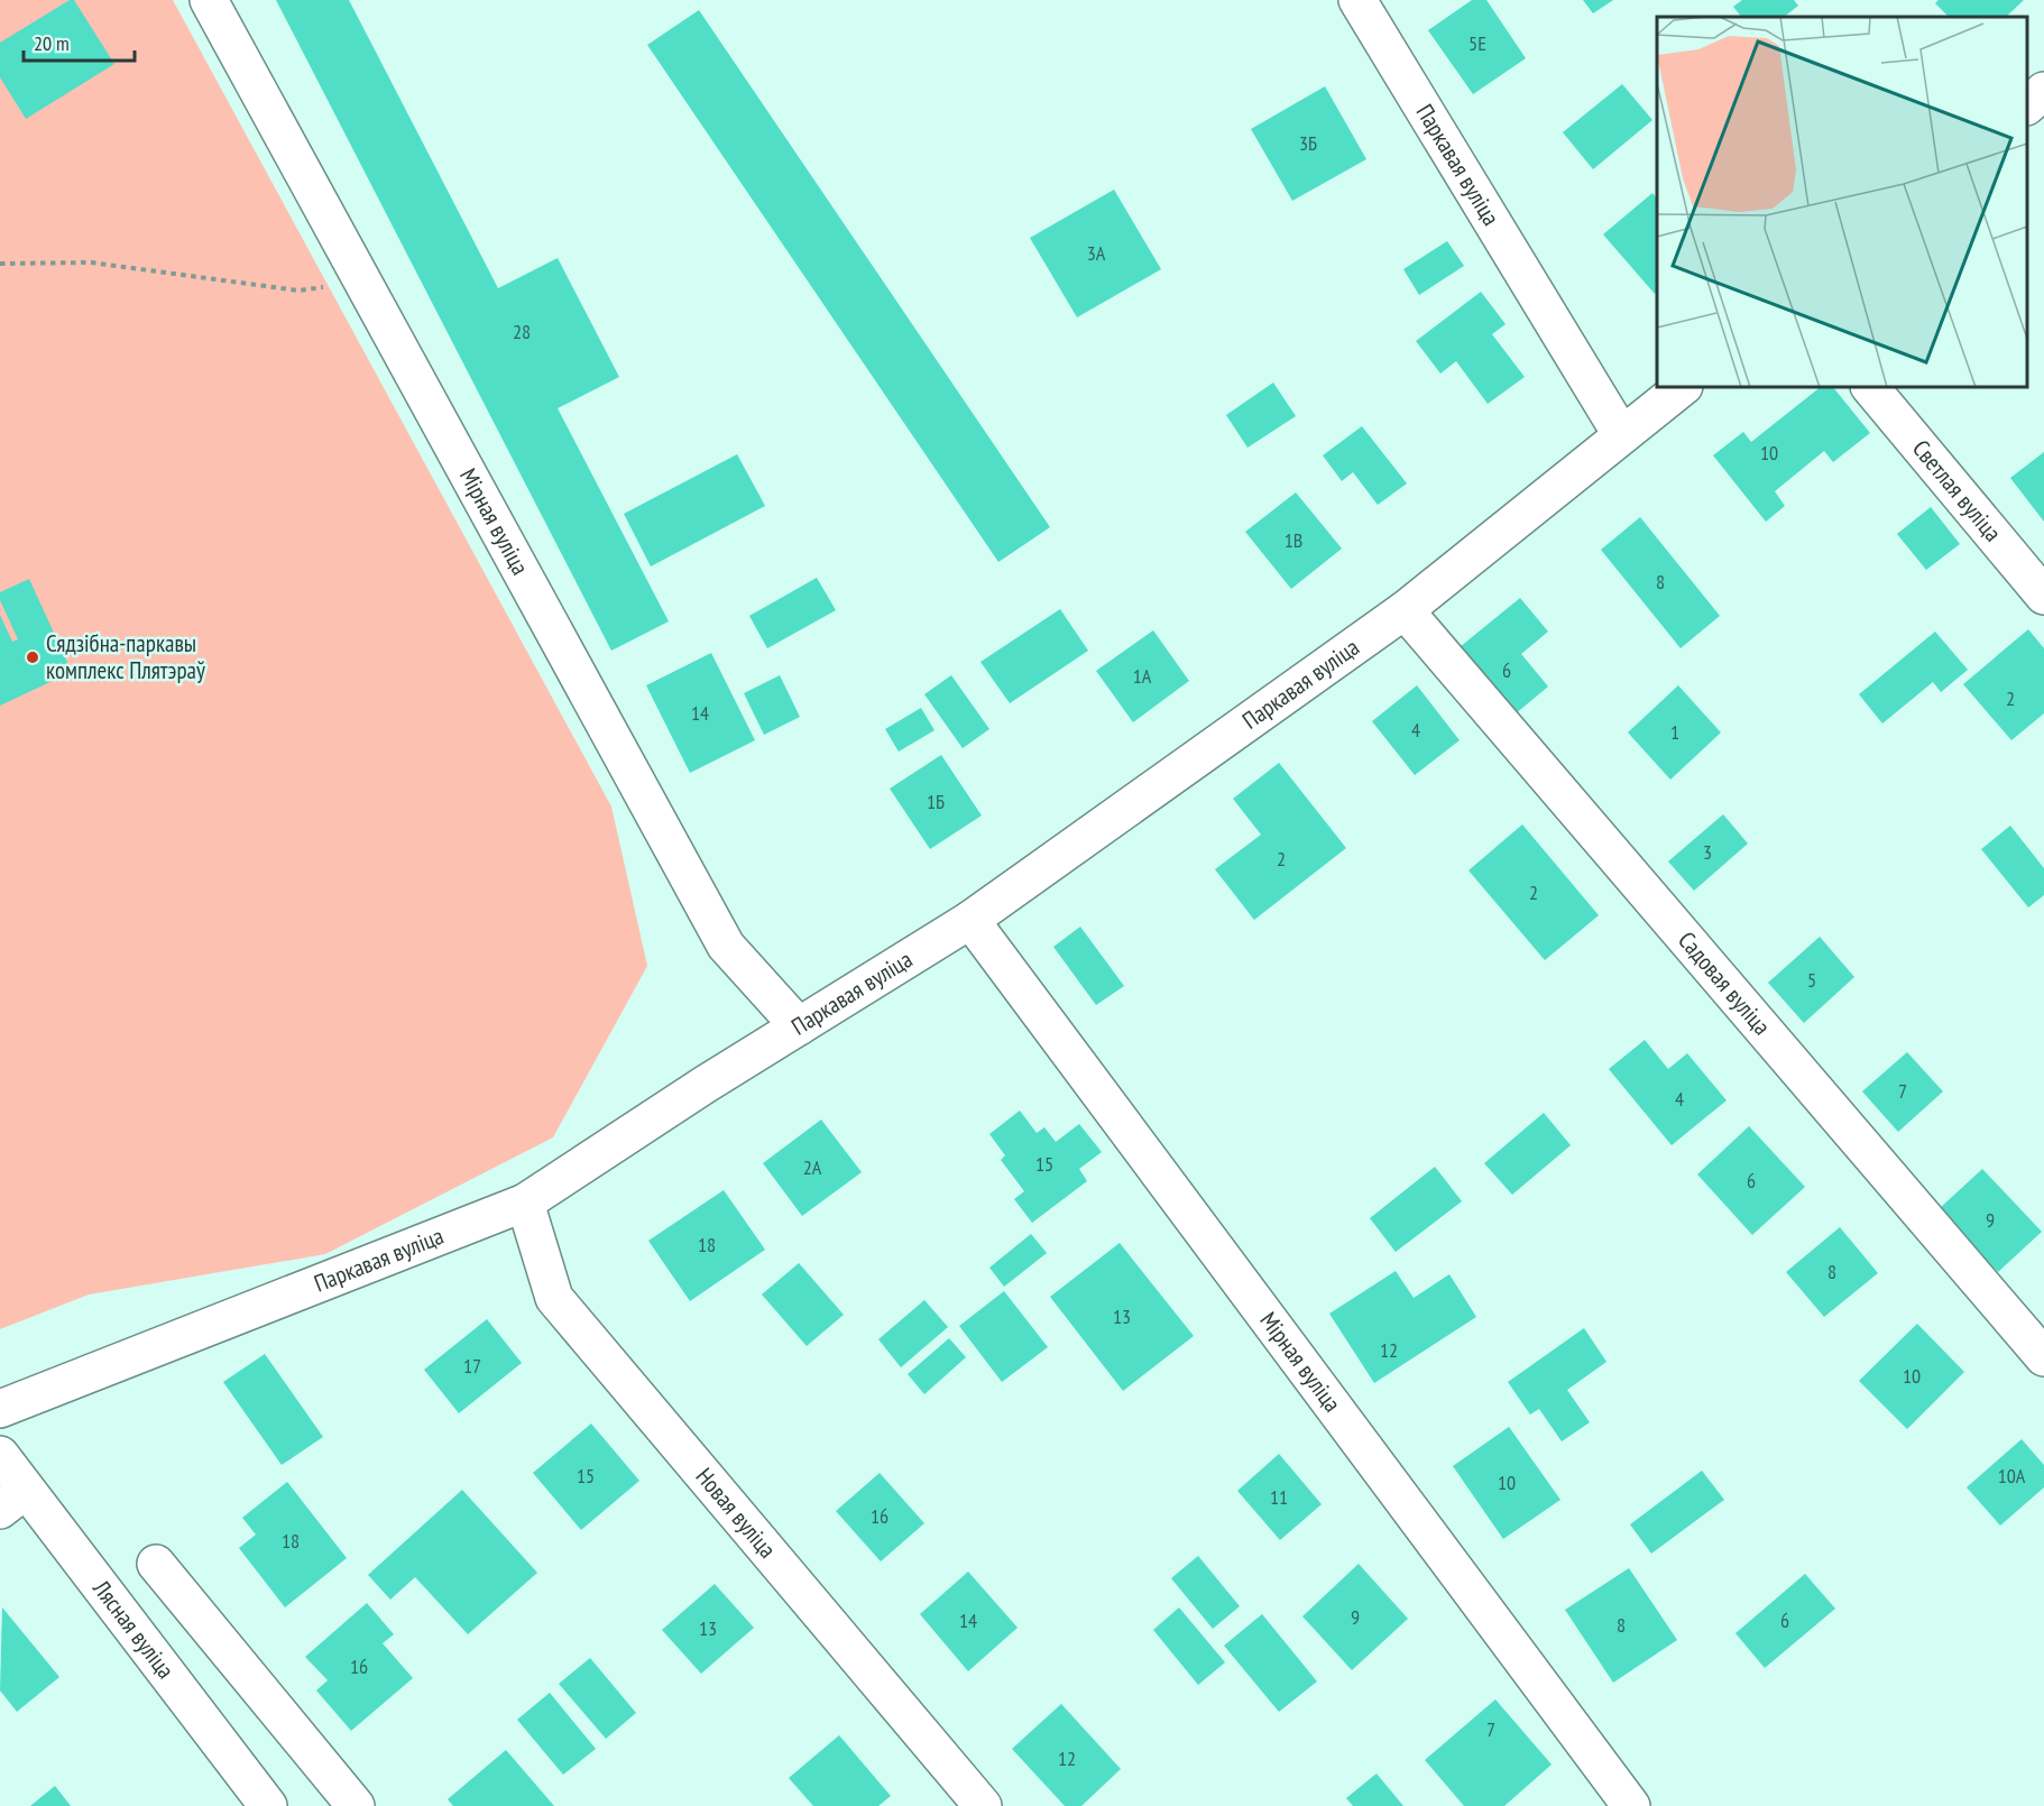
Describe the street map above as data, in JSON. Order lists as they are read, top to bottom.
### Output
{
  "streets": {
    "street": [
      "Паркавая вуліца",
      "Светлая вуліца",
      "Мірная вуліца",
      "Садовая вуліца",
      "Новая вуліца",
      "Лясная вуліца"
    ]
  },
  "crossings": [
    ["Паркавая вуліца", "Мірная вуліца"],
    ["Паркавая вуліца", "Садовая вуліца"],
    ["Паркавая вуліца", "Новая вуліца"]
  ],
  "places": ["Сядзібна-паркавы комплекс Плятэраў"],
  "house_numbers": [
    "5Е",
    "3Б",
    "3А",
    "28",
    "10",
    "1В",
    "8",
    "6",
    "1А",
    "2",
    "14",
    "4",
    "1",
    "1Б",
    "3",
    "2",
    "2",
    "5",
    "7",
    "4",
    "15",
    "2А",
    "6",
    "9",
    "18",
    "8",
    "13",
    "12",
    "17",
    "10",
    "15",
    "10А",
    "10",
    "11",
    "16",
    "18",
    "9",
    "14",
    "6",
    "8",
    "13",
    "16",
    "7",
    "12"
  ],
  "scale_bar": "20 m"
}
